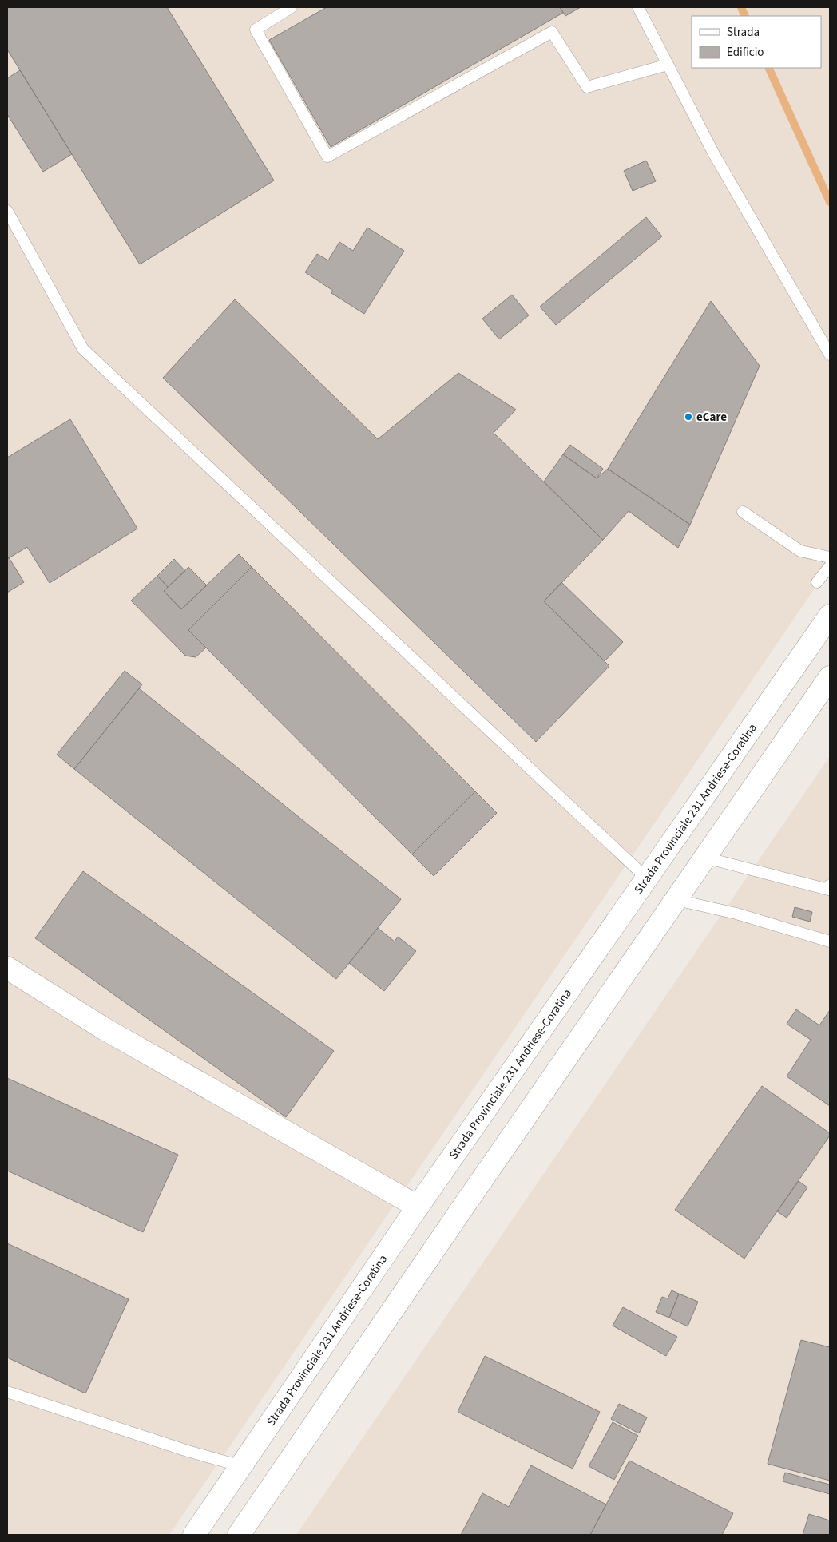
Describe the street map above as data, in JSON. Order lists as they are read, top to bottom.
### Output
{
  "streets": {
    "main road": ["Strada Provinciale 231 Andriese-Coratina"]
  },
  "places": ["eCare"],
  "legend": ["Strada", "Edificio"]
}
